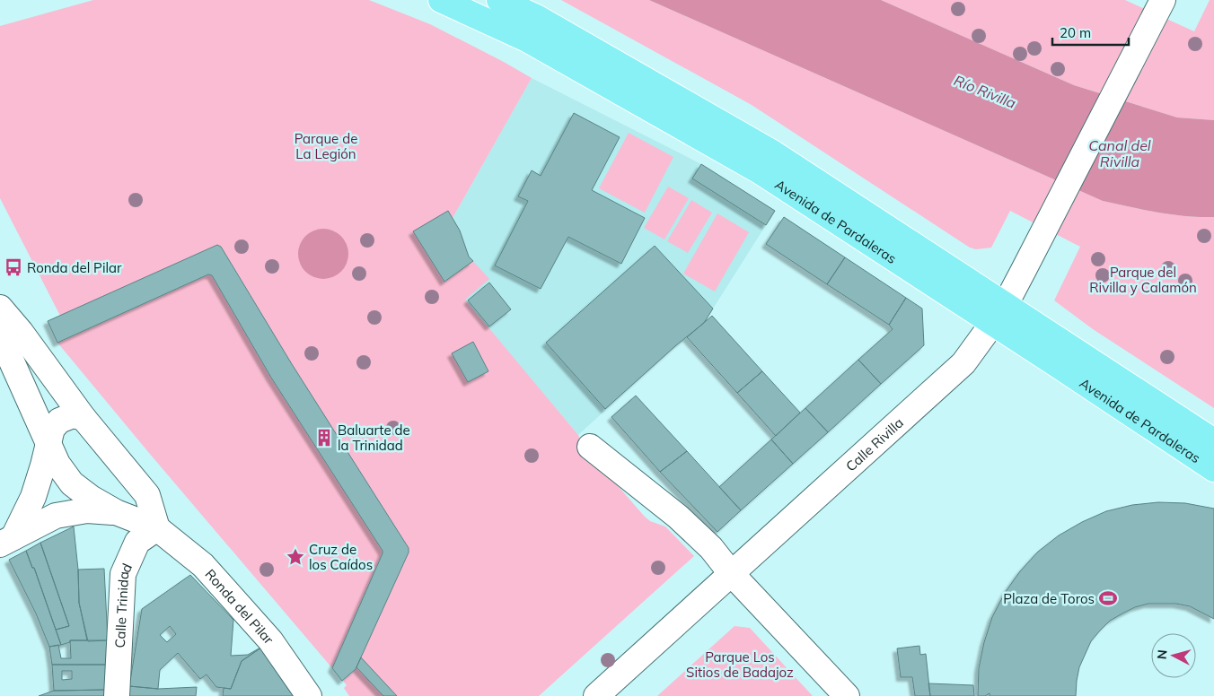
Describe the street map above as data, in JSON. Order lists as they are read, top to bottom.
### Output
{
  "streets": {
    "main road": ["Avenida de Pardaleras"],
    "street": ["Calle Rivilla", "Calle Trinidad", "Ronda del Pilar"]
  },
  "crossings": [
    ["Avenida de Pardaleras", "Calle Rivilla"],
    ["Calle Trinidad", "Ronda del Pilar"]
  ],
  "water": ["Río Rivilla", "Canal del Rivilla"],
  "parks": ["Parque de La Legión", "Parque del Rivilla y Calamón", "Parque Los Sitios de Badajoz"],
  "places": {
    "bus stop": ["Ronda del Pilar"],
    "building": ["Baluarte de la Trinidad"],
    "place": ["Cruz de los Caídos"],
    "sports": ["Plaza de Toros"]
  },
  "scale_bar": "20 m",
  "north": "left"
}
